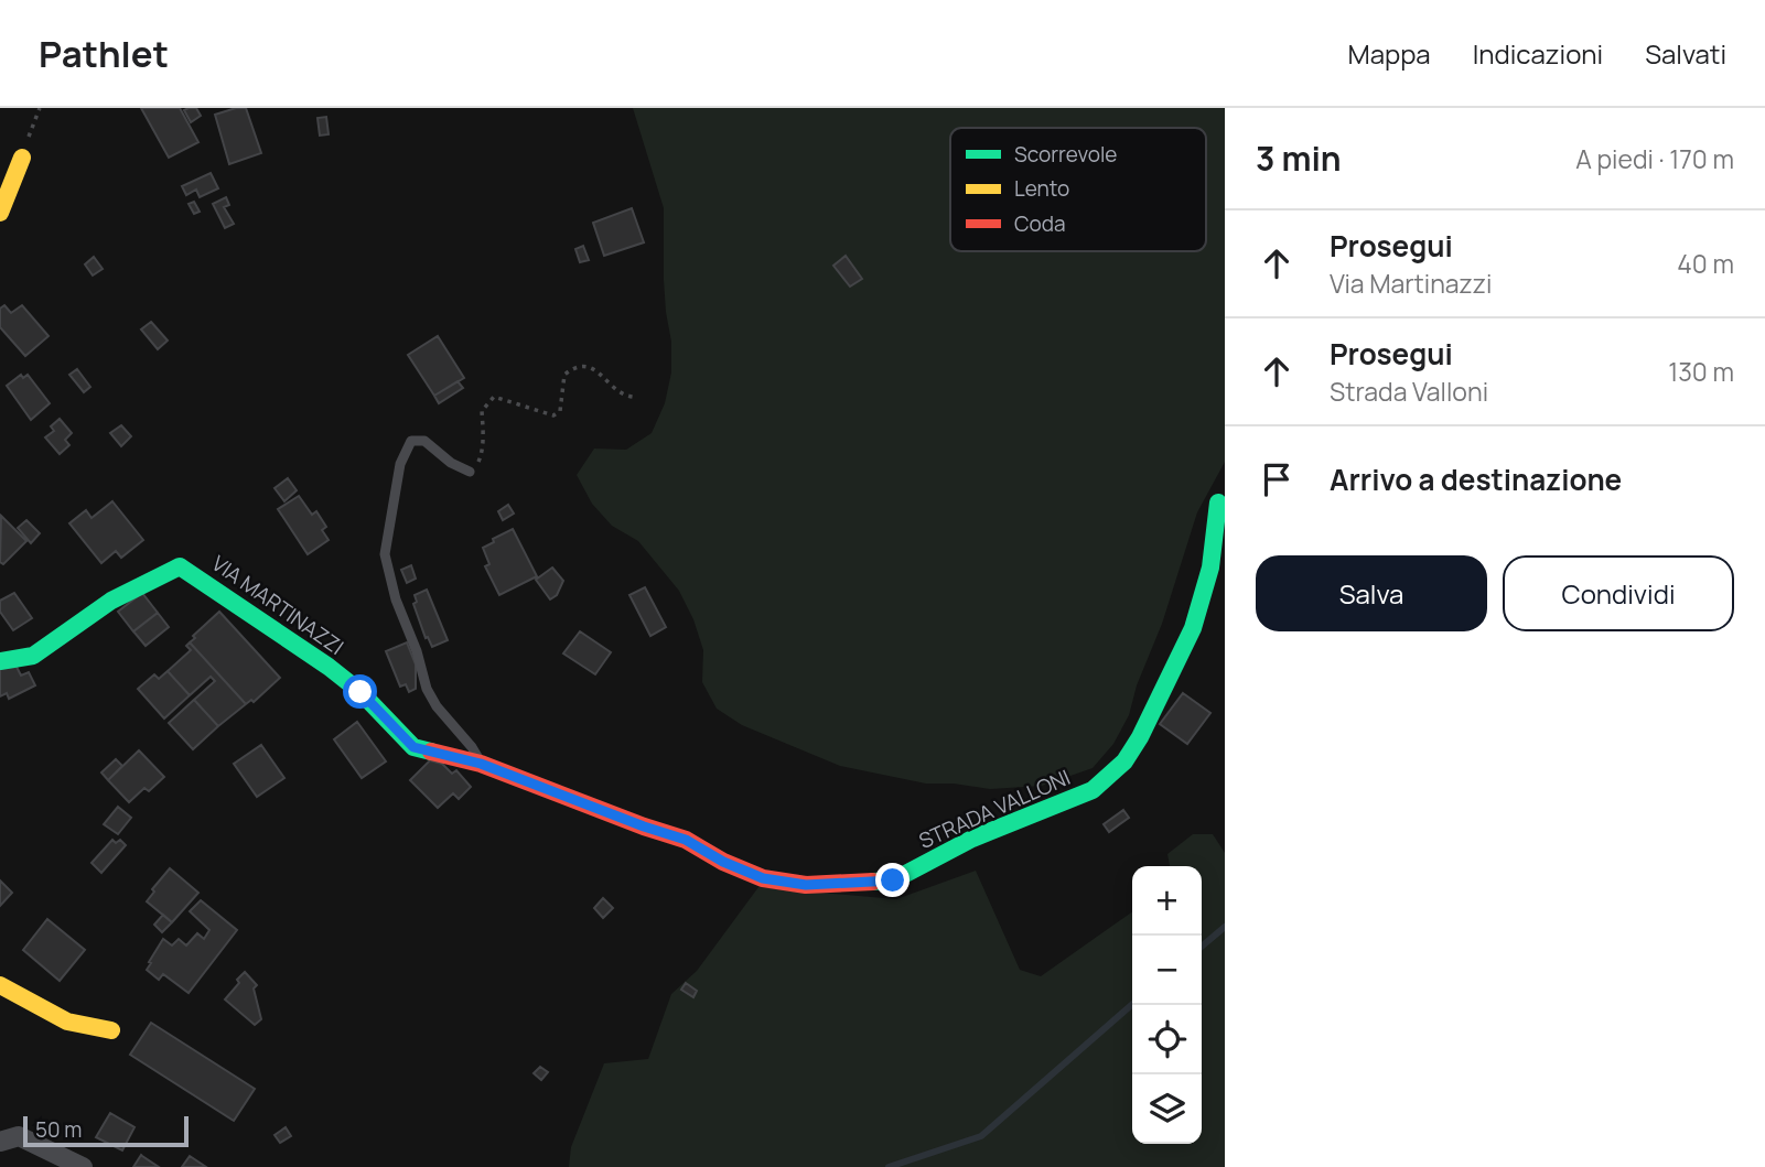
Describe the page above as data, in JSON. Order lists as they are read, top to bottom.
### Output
{
  "streets": {
    "street": ["VIA MARTINAZZI", "STRADA VALLONI"]
  },
  "crossings": [
    ["VIA MARTINAZZI", "STRADA VALLONI"]
  ],
  "legend": ["Scorrevole", "Lento", "Coda"],
  "scale_bar": "50 m",
  "page": {
    "header": "Pathlet",
    "nav": ["Mappa", "Indicazioni", "Salvati"],
    "heading": ["3 min", "A piedi · 170 m"],
    "list": [
      ["Prosegui", "Via Martinazzi", "40 m"],
      ["Prosegui", "Strada Valloni", "130 m"],
      "Arrivo a destinazione"
    ],
    "buttons": ["Salva", "Condividi"],
    "map_buttons": ["+", "−"],
    "scale": "50 m"
  }
}
